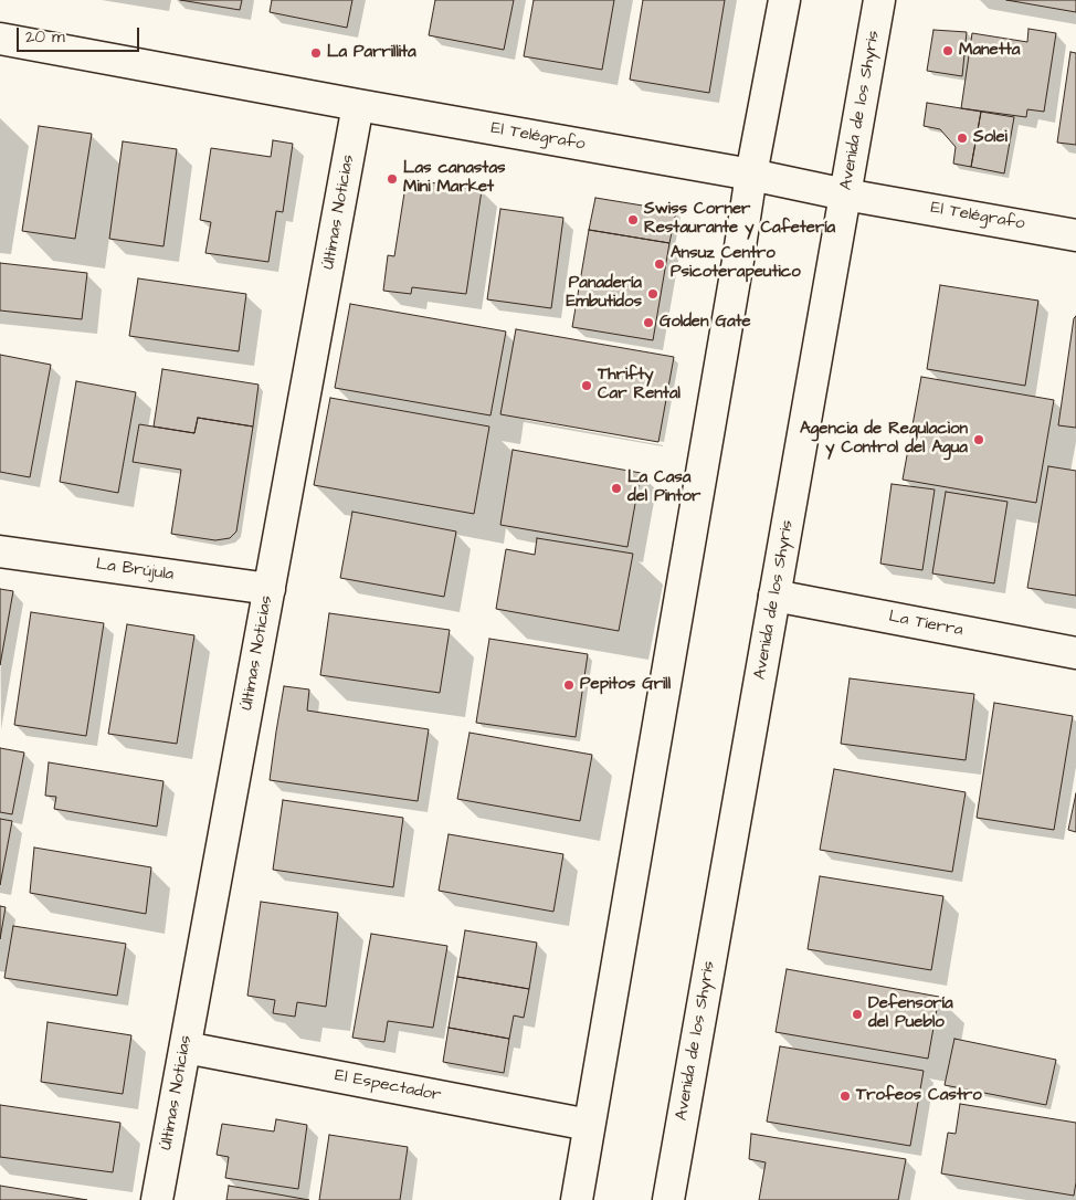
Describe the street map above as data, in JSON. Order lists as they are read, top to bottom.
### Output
{
  "streets": {
    "street": [
      "Avenida de los Shyris",
      "El Telégrafo",
      "Últimas Noticias",
      "La Brújula",
      "La Tierra",
      "El Espectador"
    ]
  },
  "crossings": [
    ["Avenida de los Shyris", "El Telégrafo"],
    ["Avenida de los Shyris", "La Tierra"],
    ["El Telégrafo", "Últimas Noticias"],
    ["Últimas Noticias", "La Brújula"],
    ["Últimas Noticias", "El Espectador"]
  ],
  "places": [
    "Manetta",
    "La Parrillita",
    "Solei",
    "Las canastas Mini Market",
    "Swiss Corner Restaurante y Cafetería",
    "Ansuz Centro Psicoterapeutico",
    "Panadería Embutidos",
    "Golden Gate",
    "Thrifty Car Rental",
    "Agencia de Regulacion y Control del Agua",
    "La Casa del Pintor",
    "Pepitos Grill",
    "Defensoría del Pueblo",
    "Trofeos Castro"
  ],
  "scale_bar": "20 m"
}
